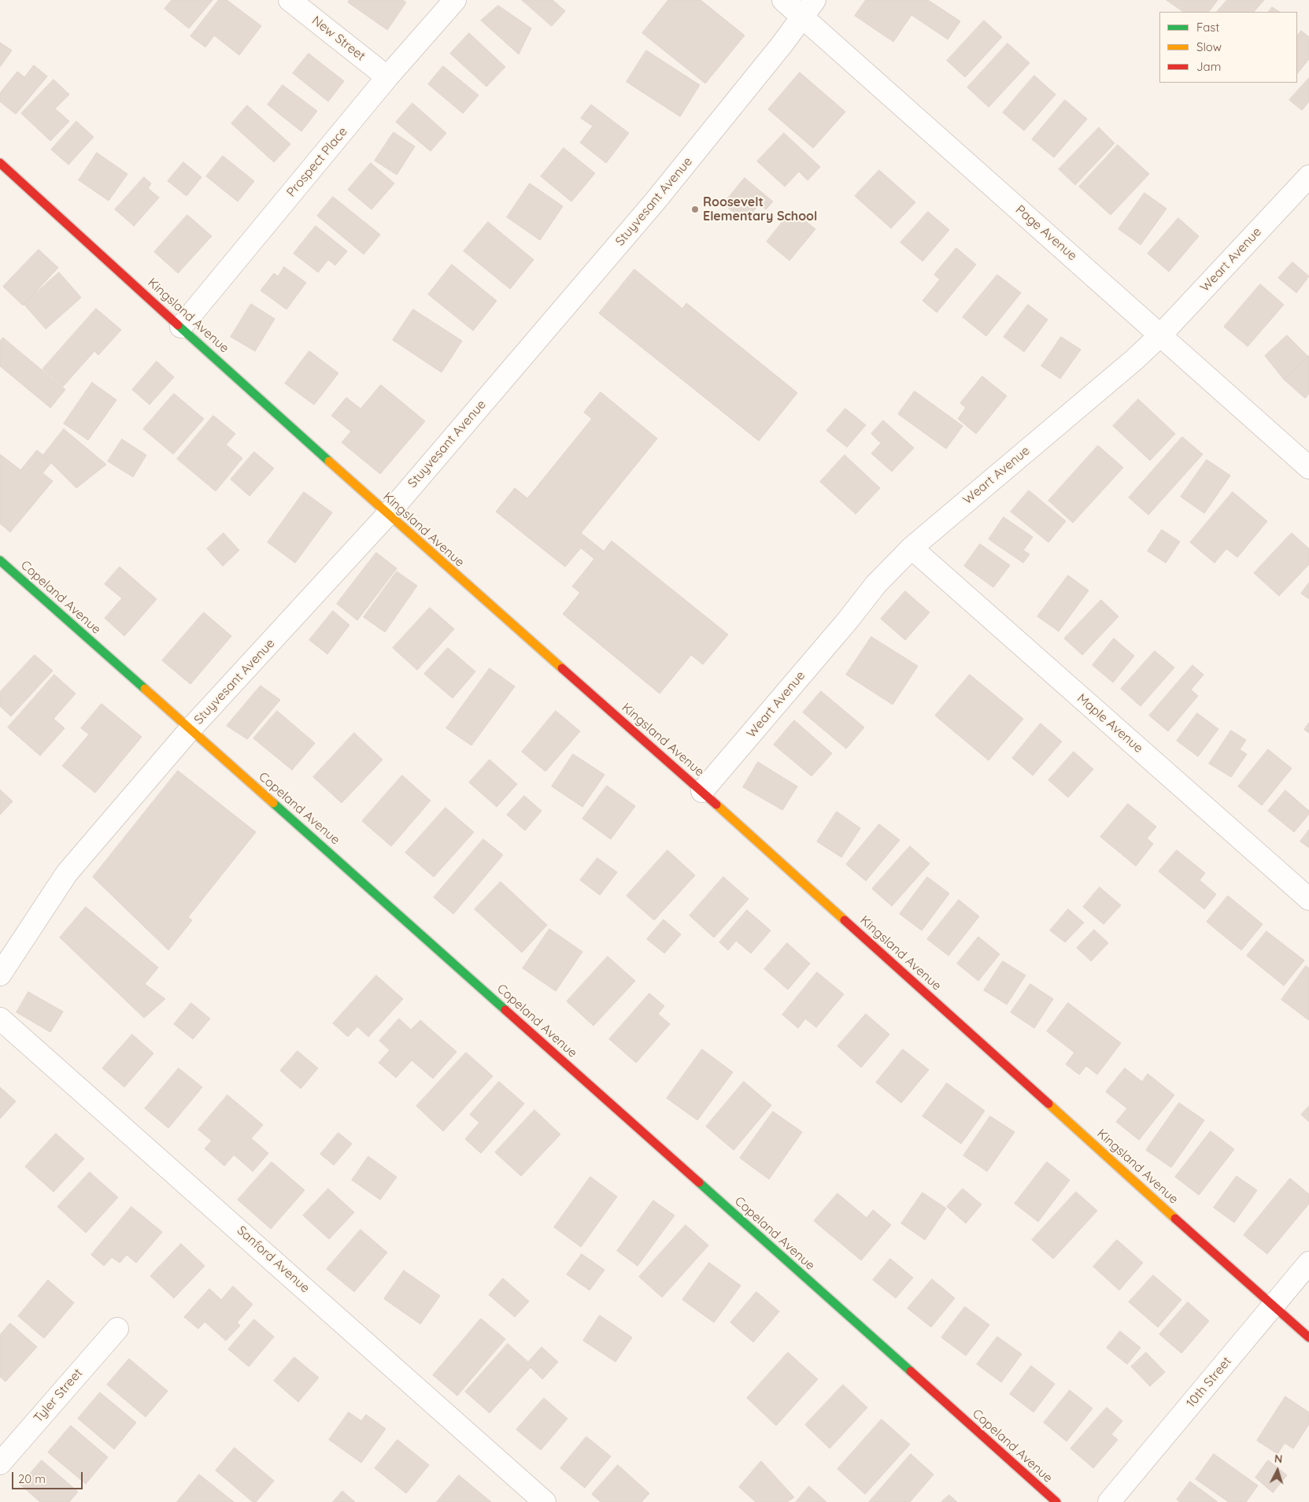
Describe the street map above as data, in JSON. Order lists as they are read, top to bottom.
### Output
{
  "streets": {
    "main road": ["Kingsland Avenue", "Copeland Avenue"],
    "street": [
      "New Street",
      "Prospect Place",
      "Stuyvesant Avenue",
      "Page Avenue",
      "Weart Avenue",
      "Maple Avenue",
      "Sanford Avenue",
      "10th Street",
      "Tyler Street"
    ]
  },
  "crossings": [
    ["New Street", "Prospect Place"],
    ["Prospect Place", "Kingsland Avenue"],
    ["Stuyvesant Avenue", "Page Avenue"],
    ["Stuyvesant Avenue", "Kingsland Avenue"],
    ["Stuyvesant Avenue", "Copeland Avenue"],
    ["Page Avenue", "Weart Avenue"],
    ["Weart Avenue", "Kingsland Avenue"],
    ["Weart Avenue", "Maple Avenue"],
    ["Kingsland Avenue", "10th Street"]
  ],
  "places": ["Roosevelt Elementary School"],
  "legend": ["Fast", "Slow", "Jam"],
  "scale_bar": "20 m",
  "north": "top"
}
